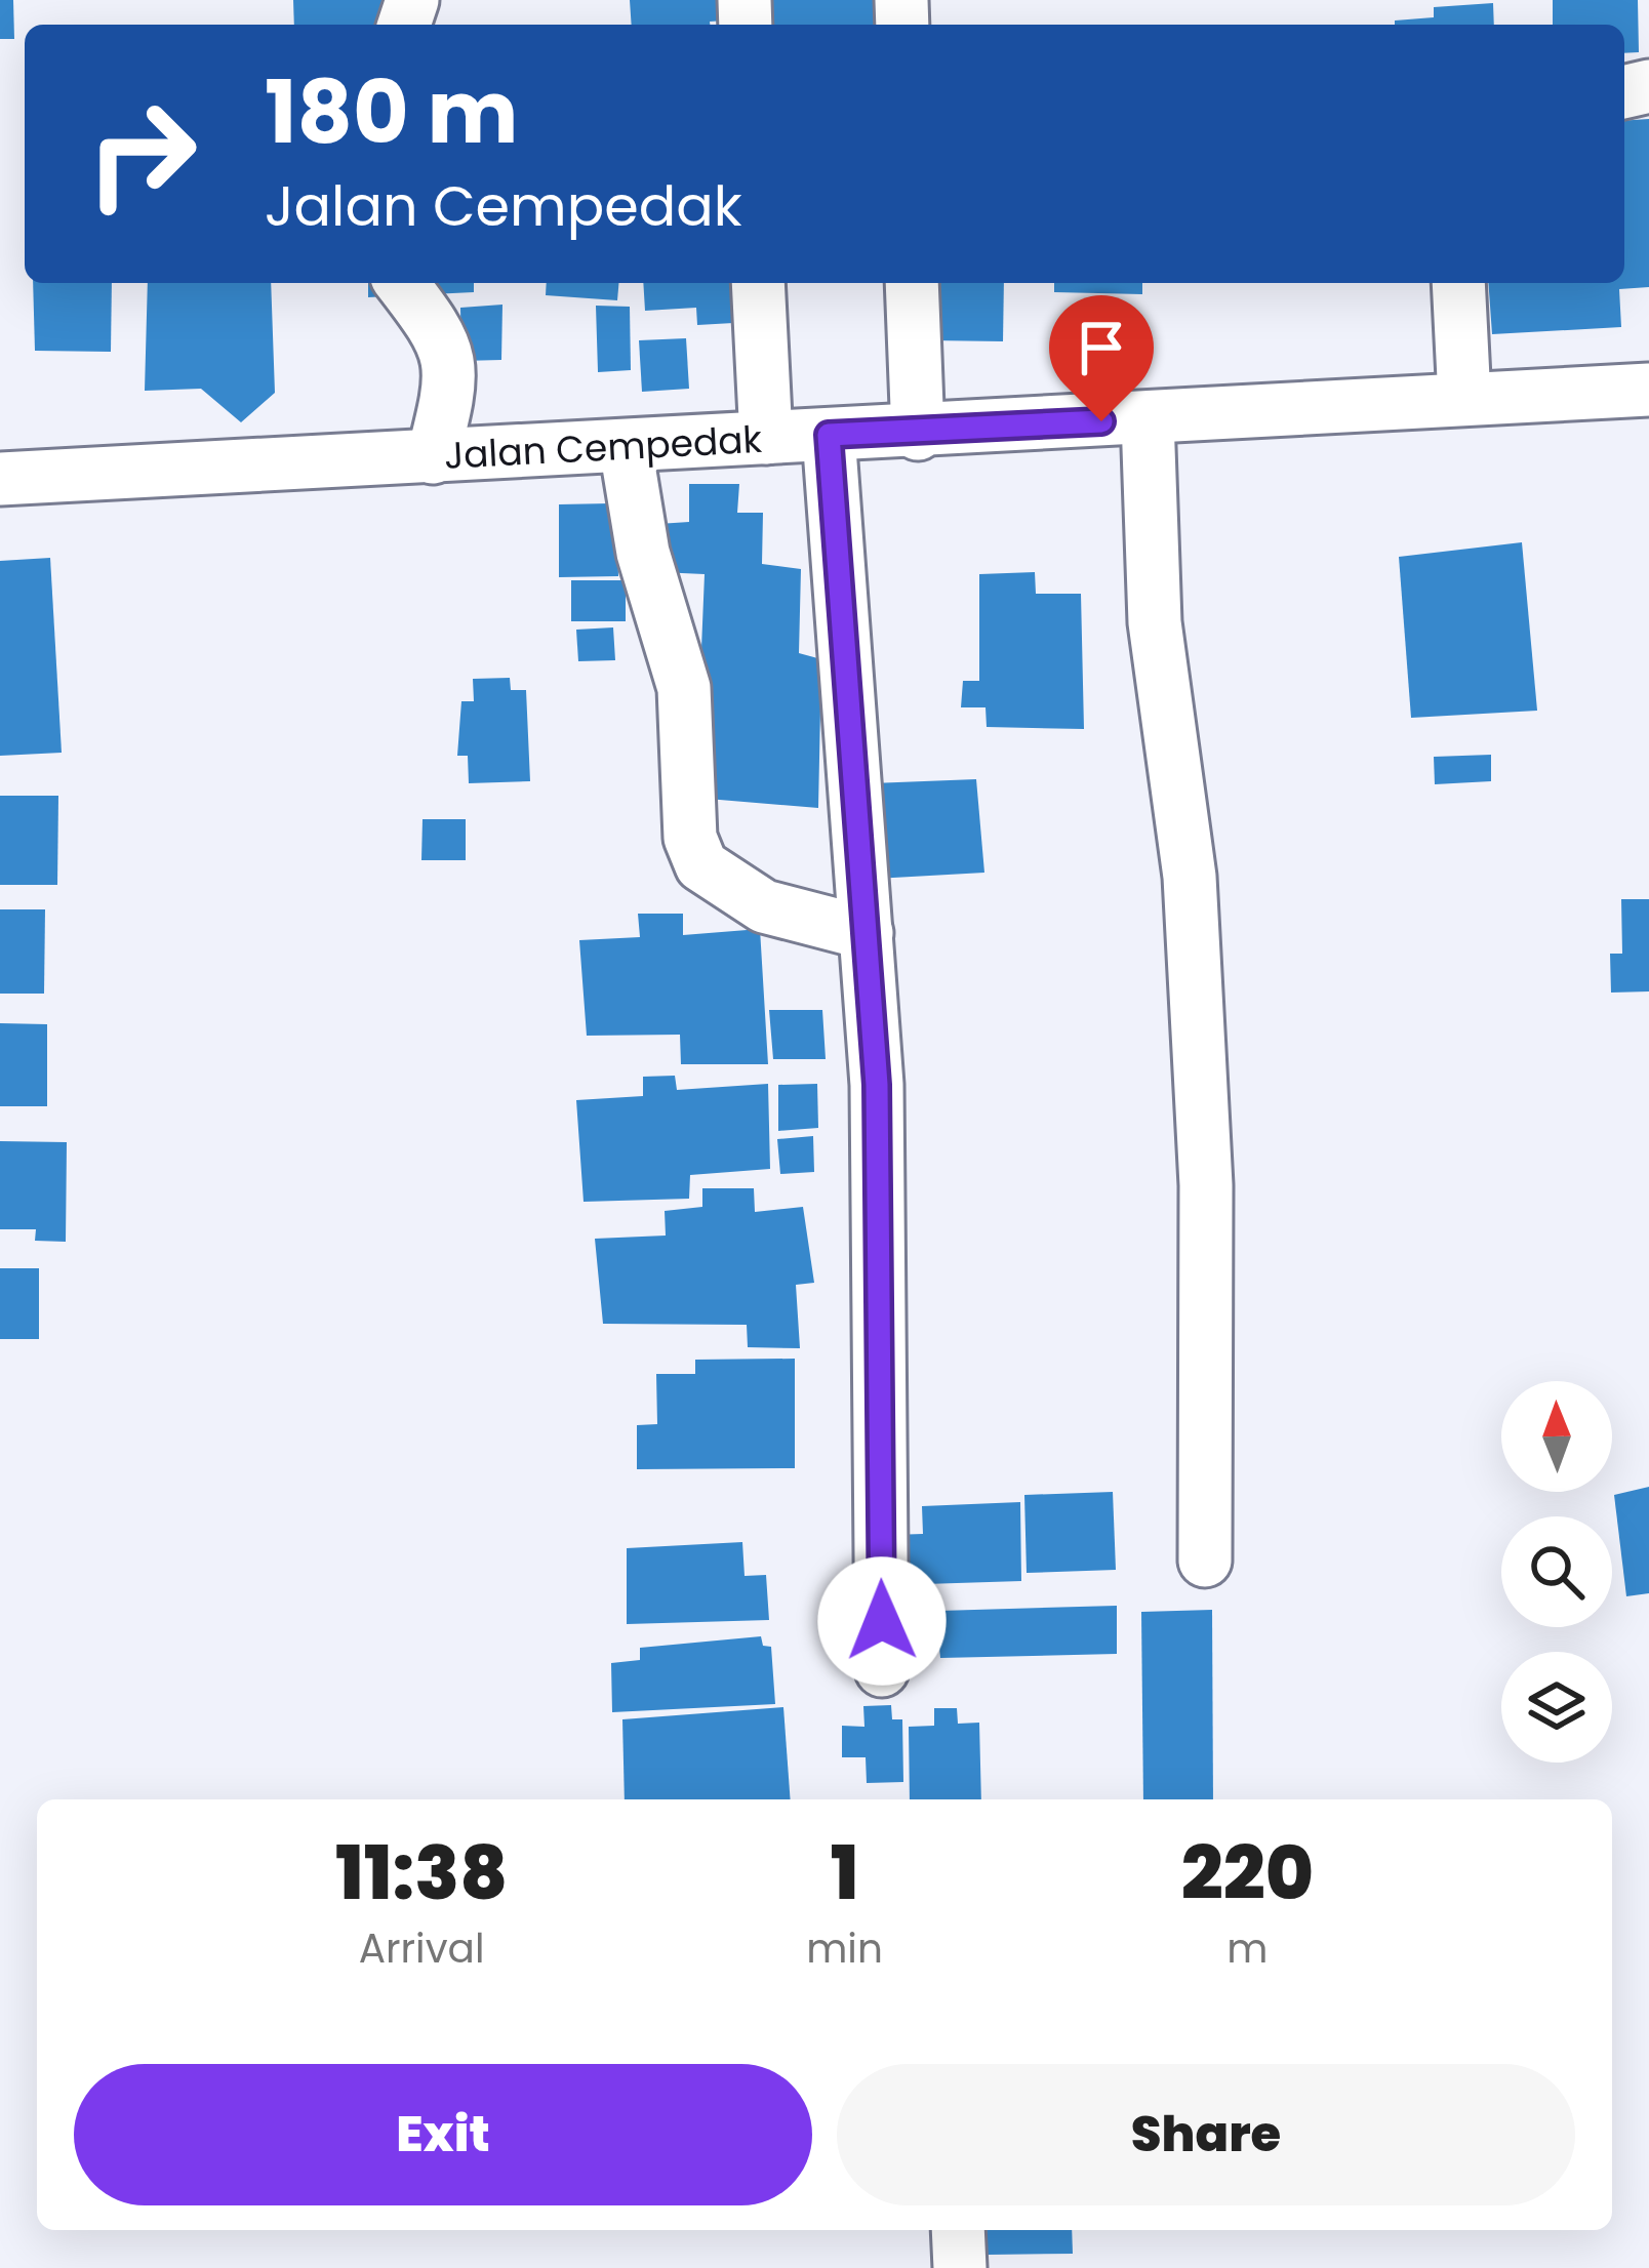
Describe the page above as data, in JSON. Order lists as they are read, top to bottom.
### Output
{
  "streets": {
    "street": ["Jalan Cempedak"]
  },
  "north": "top",
  "page": {
    "turn": ["180 m", "Jalan Cempedak"],
    "eta": [
      "11:38",
      "Arrival",
      "1",
      "min",
      "220",
      "m"
    ],
    "buttons": ["Exit", "Share"]
  }
}
